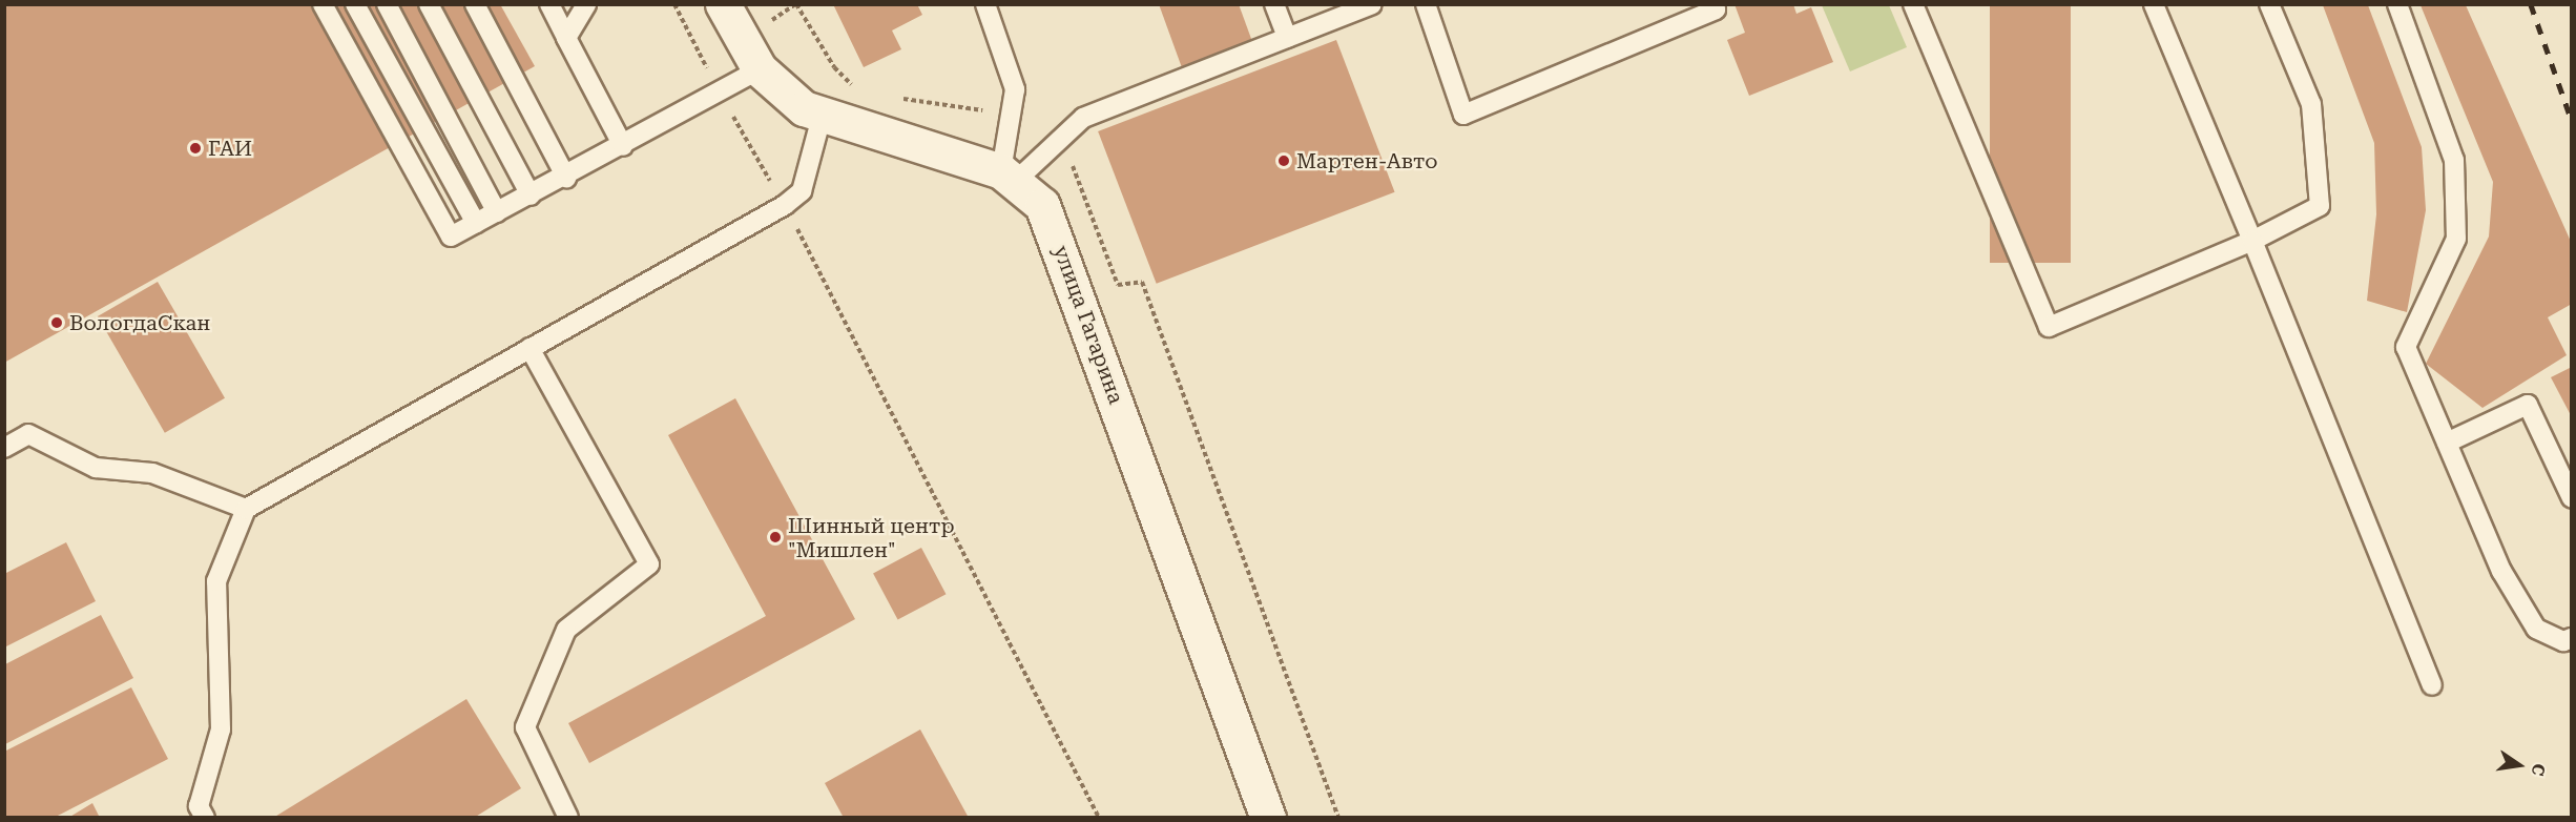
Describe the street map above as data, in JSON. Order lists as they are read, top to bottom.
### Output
{
  "streets": {
    "street": ["улица Гагарина"]
  },
  "places": [
    "ГАИ",
    "Мартен-Авто",
    "ВологдаСкан",
    "Шинный центр \"Мишлен\""
  ],
  "north": "right"
}
